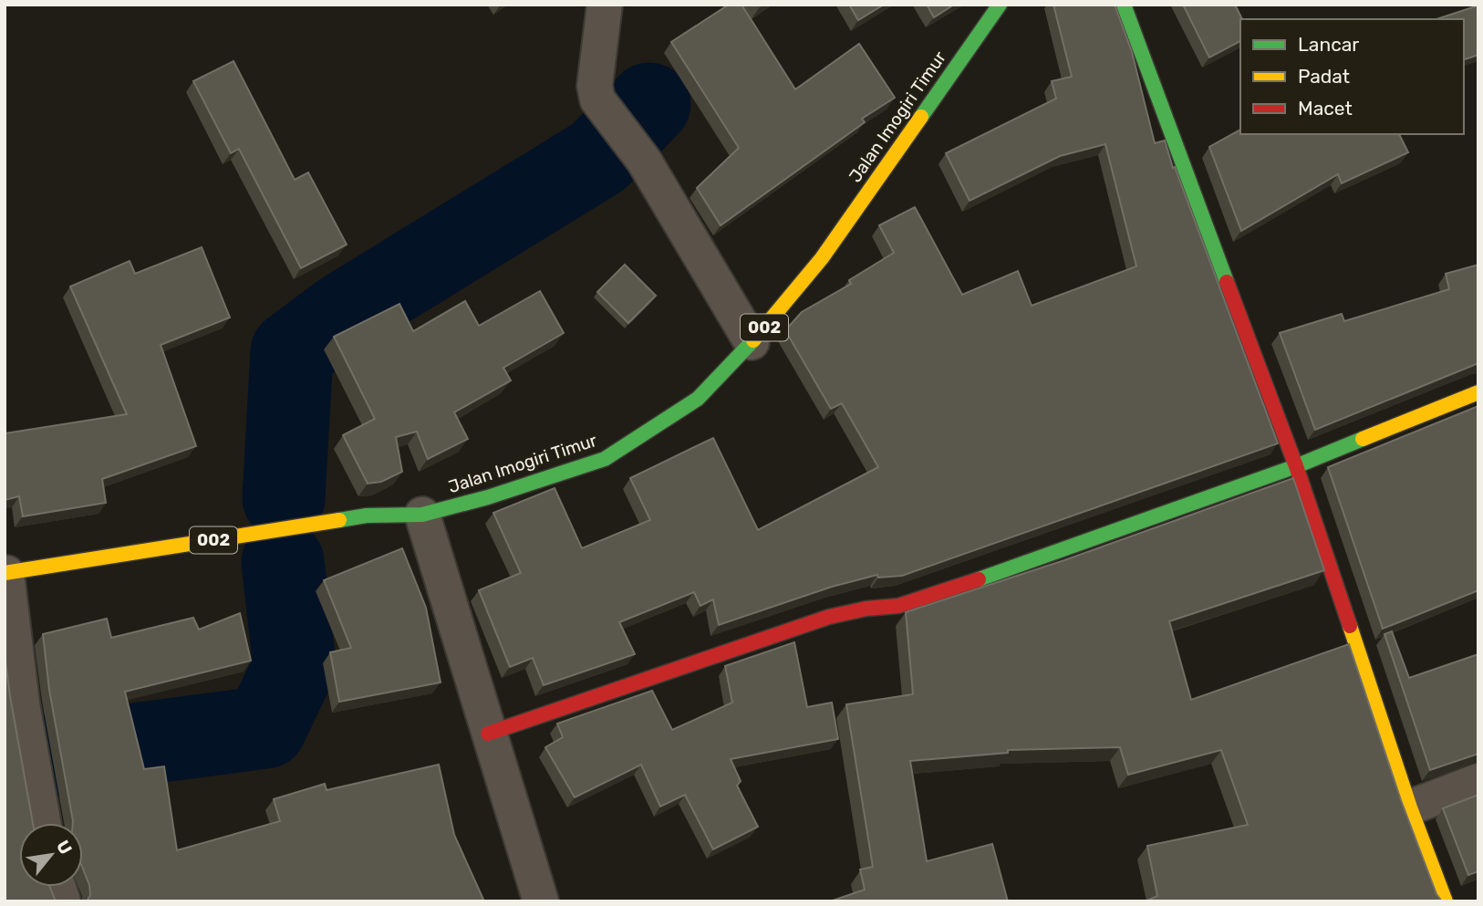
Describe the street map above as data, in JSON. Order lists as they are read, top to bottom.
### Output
{
  "streets": {
    "street": ["Jalan Imogiri Timur", "002"]
  },
  "legend": ["Lancar", "Padat", "Macet"],
  "north": "top right"
}
